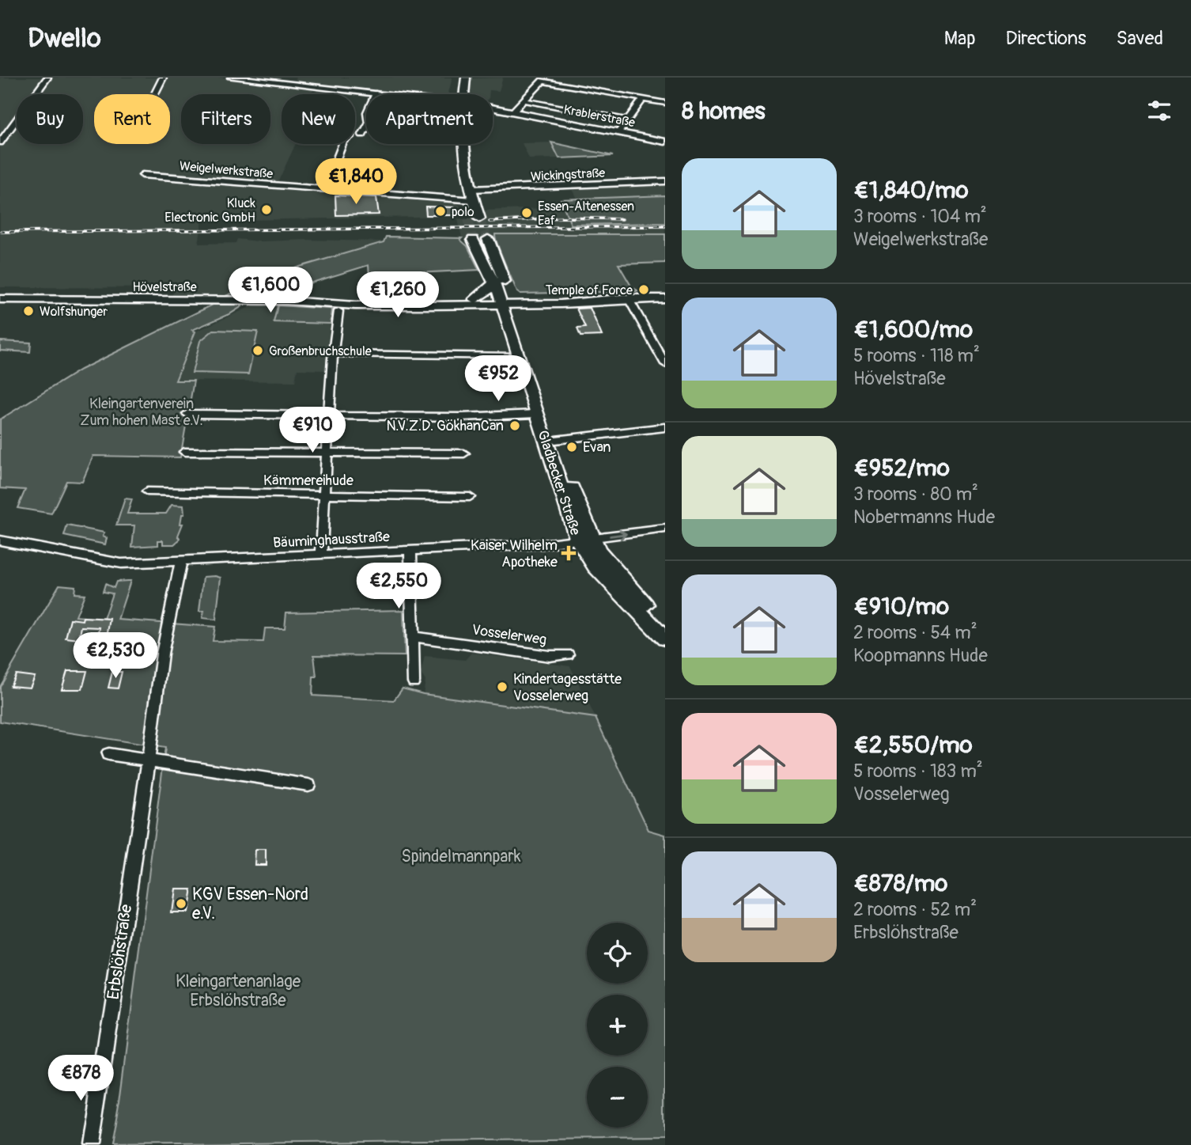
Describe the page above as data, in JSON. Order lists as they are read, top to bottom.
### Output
{
  "streets": {
    "main road": ["Hövelstraße", "Gladbecker Straße"],
    "street": [
      "Krablerstraße",
      "Weigelwerkstraße",
      "Wickingstraße",
      "Kämmereihude",
      "Bäuminghausstraße",
      "Vosselerweg",
      "Erbslöhstraße"
    ]
  },
  "crossings": [
    ["Weigelwerkstraße", "Wickingstraße"],
    ["Hövelstraße", "Gladbecker Straße"],
    ["Gladbecker Straße", "Bäuminghausstraße"],
    ["Bäuminghausstraße", "Erbslöhstraße"]
  ],
  "parks": ["Kleingartenverein Zum hohen Mast e.V.", "Spindelmannpark", "Kleingartenanlage Erbslöhstraße"],
  "places": {
    "other": [
      "Kluck Electronic GmbH",
      "polo",
      "Essen-Altenessen Eaf",
      "Temple of Force",
      "Wolfshunger",
      "Großenbruchschule",
      "N.V.Z.D. GökhanCan",
      "Evan",
      "Kindertagesstätte Vosselerweg",
      "KGV Essen-Nord e.V."
    ],
    "health": ["Kaiser Wilhelm Apotheke"]
  },
  "page": {
    "header": "Dwello",
    "nav": ["Map", "Directions", "Saved"],
    "heading": "8 homes",
    "chip": [
      "Buy",
      "Rent",
      "Filters",
      "New",
      "Apartment"
    ],
    "list": [
      {
        "name": "€1,840/mo",
        "note": "3 rooms · 104 m² · Weigelwerkstraße"
      },
      {
        "name": "€1,600/mo",
        "note": "5 rooms · 118 m² · Hövelstraße"
      },
      {
        "name": "€952/mo",
        "note": "3 rooms · 80 m² · Nobermanns Hude"
      },
      {
        "name": "€910/mo",
        "note": "2 rooms · 54 m² · Koopmanns Hude"
      },
      {
        "name": "€2,550/mo",
        "note": "5 rooms · 183 m² · Vosselerweg"
      },
      {
        "name": "€878/mo",
        "note": "2 rooms · 52 m² · Erbslöhstraße"
      }
    ],
    "price": [
      "€1,840",
      "€1,600",
      "€1,260",
      "€952",
      "€910",
      "€2,550",
      "€2,530",
      "€878"
    ],
    "map_buttons": ["+", "−"]
  }
}
